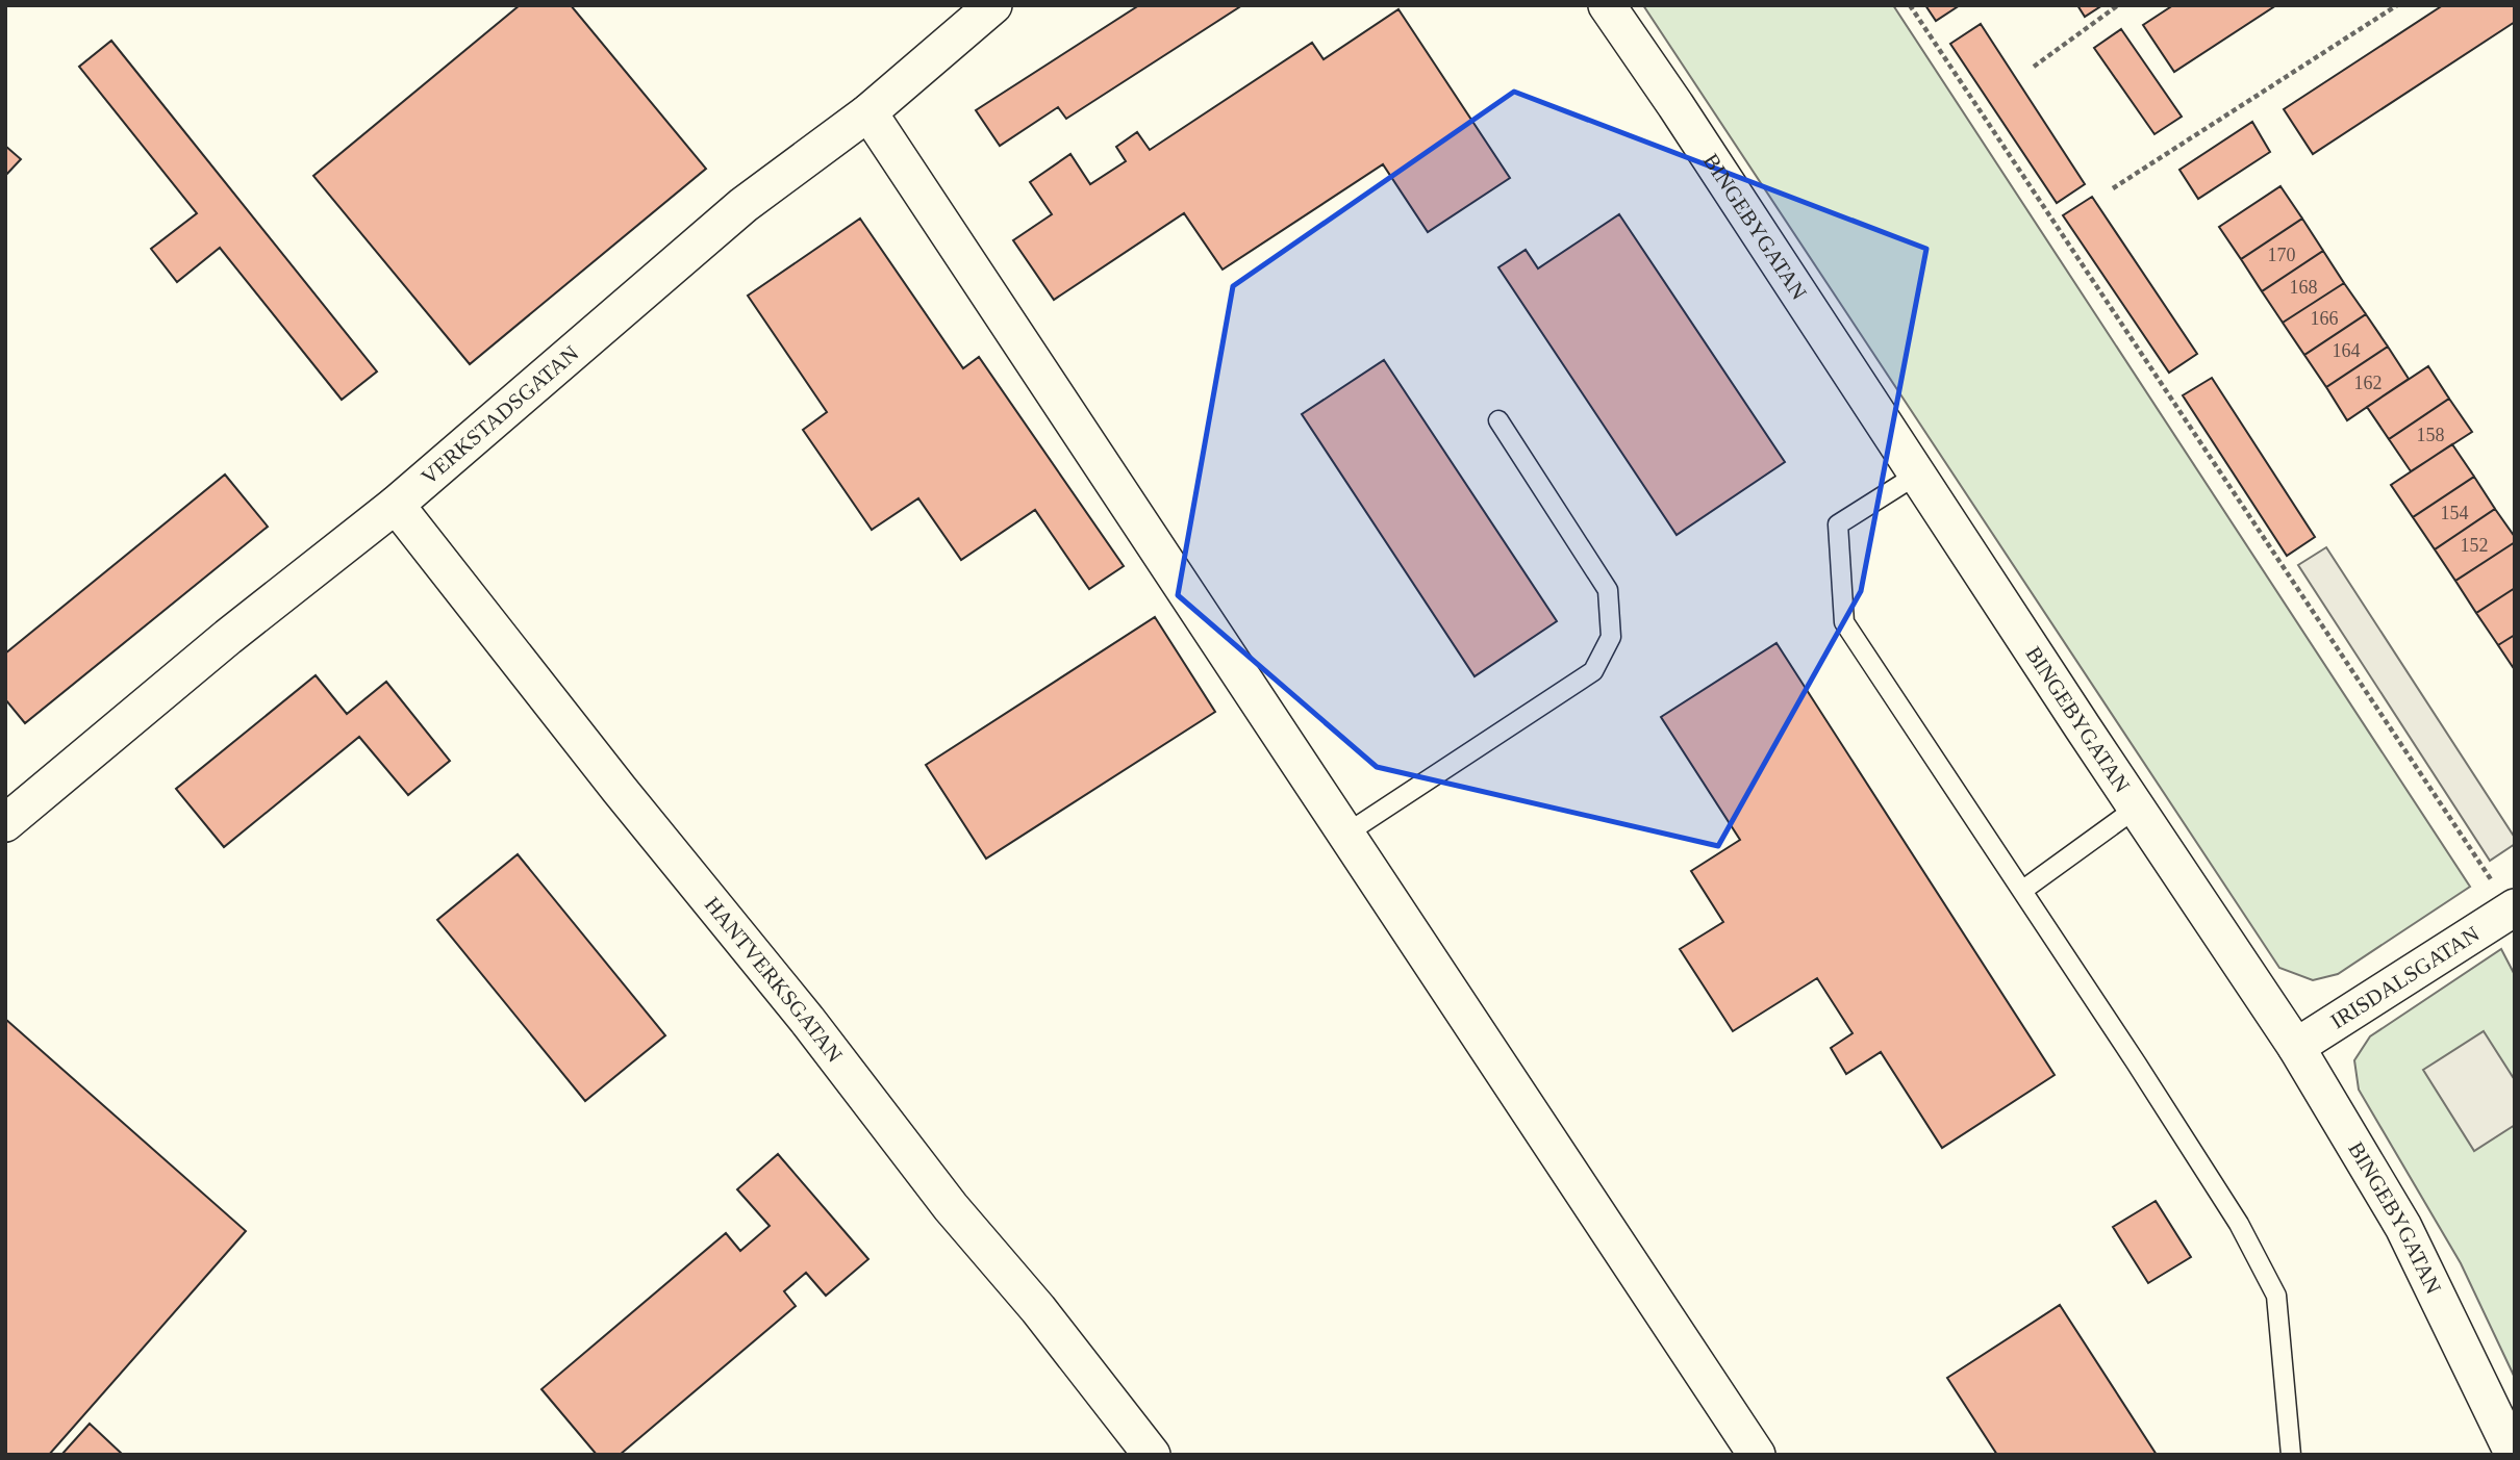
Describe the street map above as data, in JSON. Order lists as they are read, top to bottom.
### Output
{
  "streets": {
    "street": [
      "BINGEBYGATAN",
      "VERKSTADSGATAN",
      "IRISDALSGATAN",
      "HANTVERKSGATAN"
    ]
  },
  "crossings": [
    ["BINGEBYGATAN", "IRISDALSGATAN"],
    ["VERKSTADSGATAN", "HANTVERKSGATAN"]
  ],
  "house_numbers": [
    "170",
    "168",
    "166",
    "164",
    "162",
    "158",
    "154",
    "152"
  ]
}
